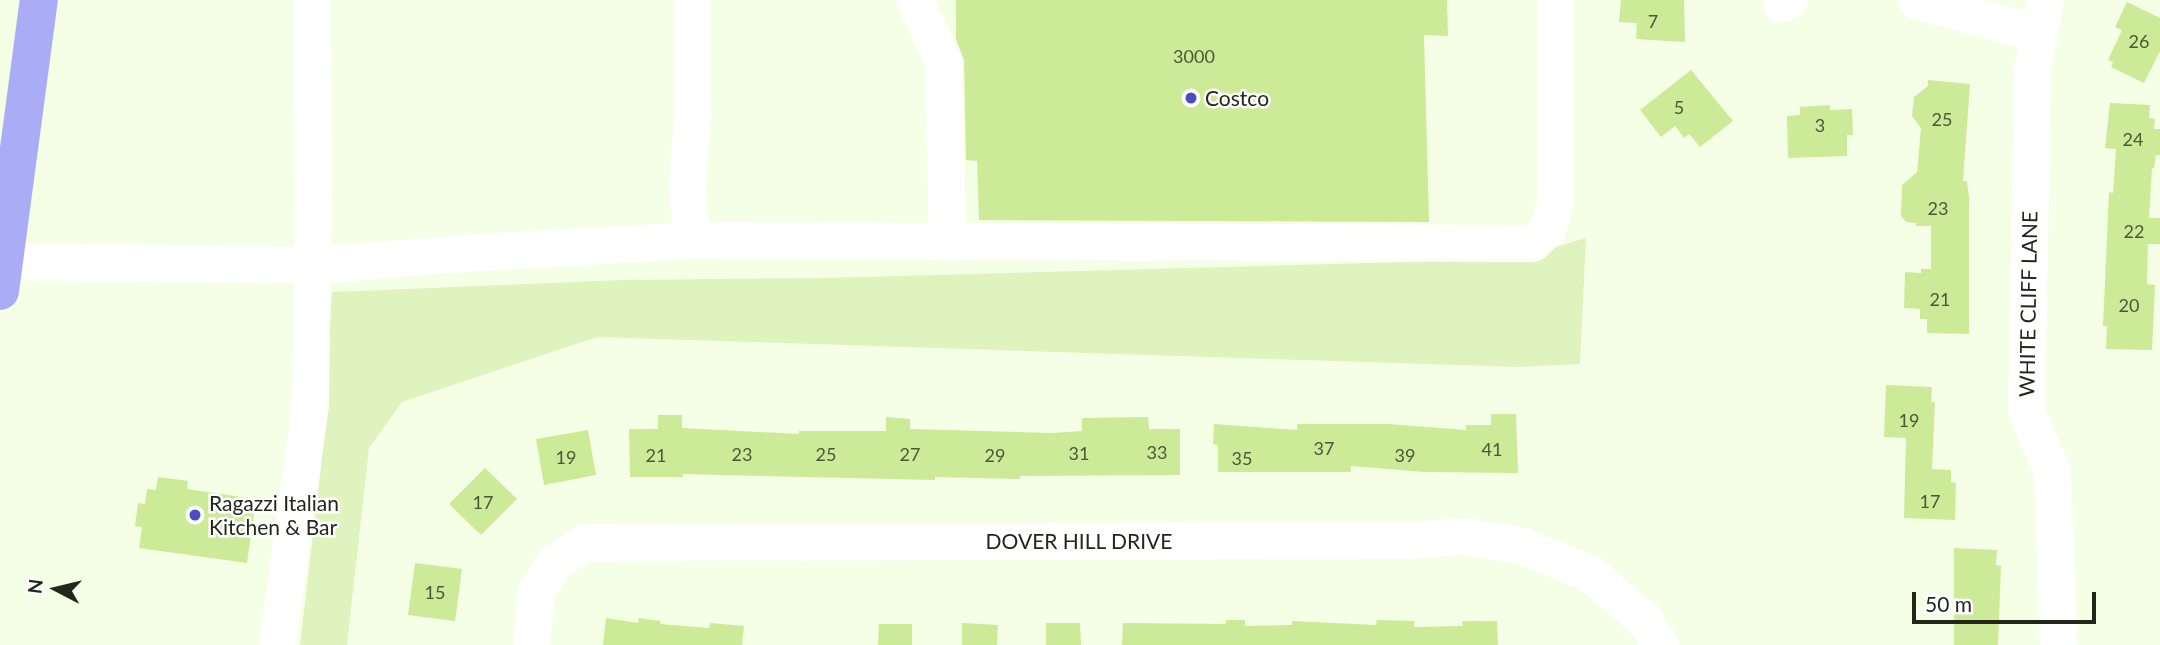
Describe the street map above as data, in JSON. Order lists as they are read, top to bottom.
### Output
{
  "streets": {
    "street": ["WHITE CLIFF LANE", "DOVER HILL DRIVE"]
  },
  "places": ["Costco", "Ragazzi Italian Kitchen & Bar"],
  "house_numbers": [
    "7",
    "26",
    "3000",
    "5",
    "25",
    "3",
    "24",
    "23",
    "22",
    "21",
    "20",
    "19",
    "37",
    "41",
    "33",
    "31",
    "23",
    "25",
    "27",
    "21",
    "29",
    "39",
    "19",
    "35",
    "17",
    "17",
    "15"
  ],
  "scale_bar": "50 m",
  "north": "left"
}
